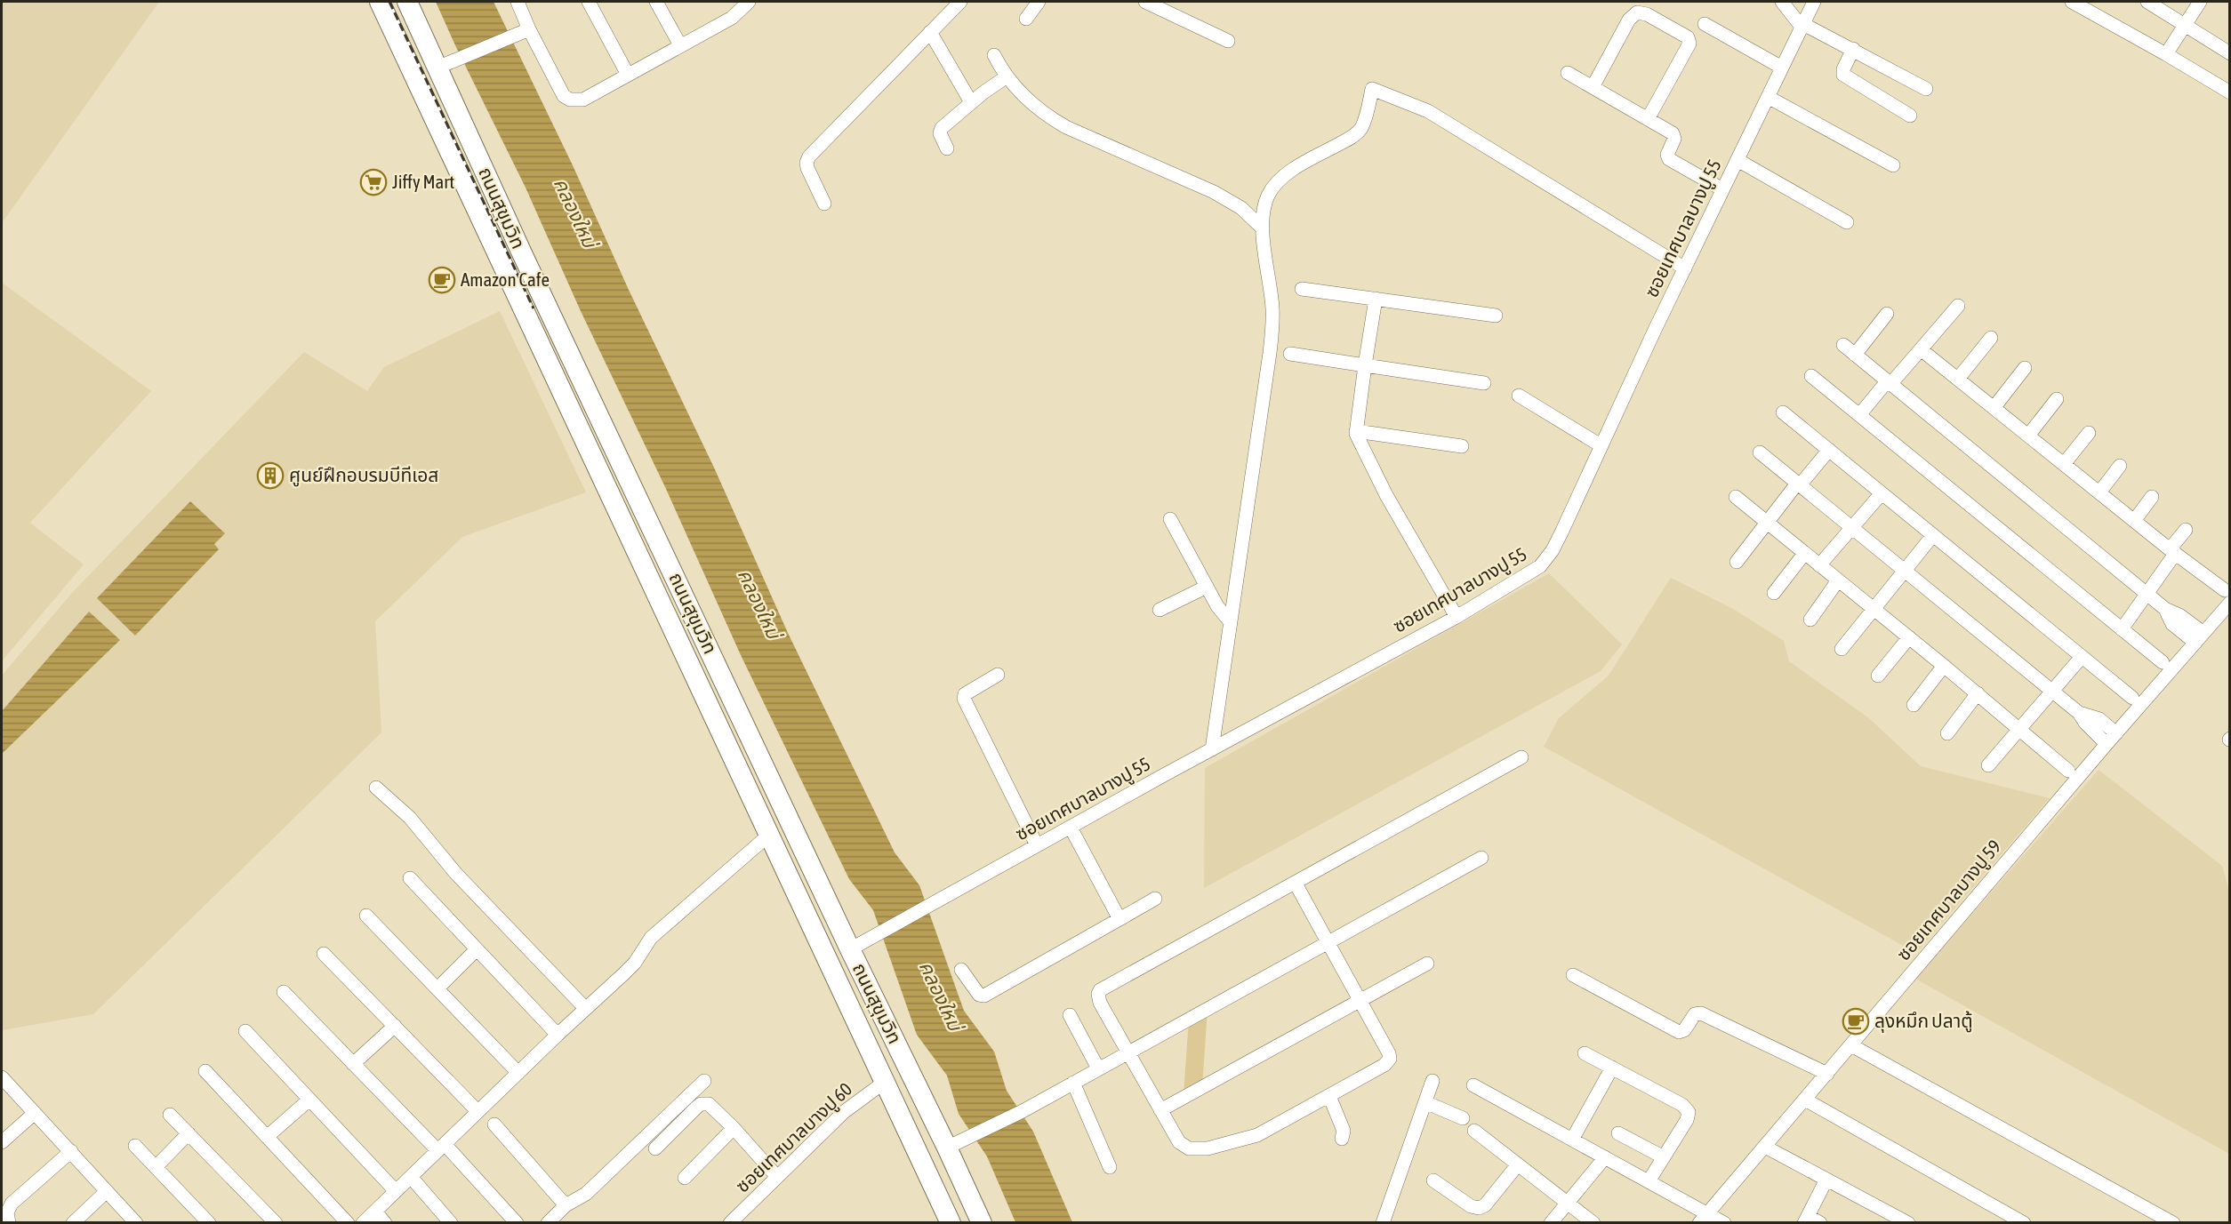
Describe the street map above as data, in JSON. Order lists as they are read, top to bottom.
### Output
{
  "streets": {
    "highway": ["ถนนสุขุมวิท"],
    "street": ["ซอยเทศบาลบางปู 55", "ซอยเทศบาลบางปู 59", "ซอยเทศบาลบางปู 60"]
  },
  "crossings": [
    ["ถนนสุขุมวิท", "ซอยเทศบาลบางปู 55"],
    ["ถนนสุขุมวิท", "ซอยเทศบาลบางปู 60"]
  ],
  "water": ["คลองใหม่"],
  "places": {
    "supermarket": ["Jiffy Mart"],
    "cafe": ["Amazon Cafe", "ลุงหมึก ปลาตู้"],
    "building": ["ศูนย์ฝึกอบรมบีทีเอส"]
  }
}
